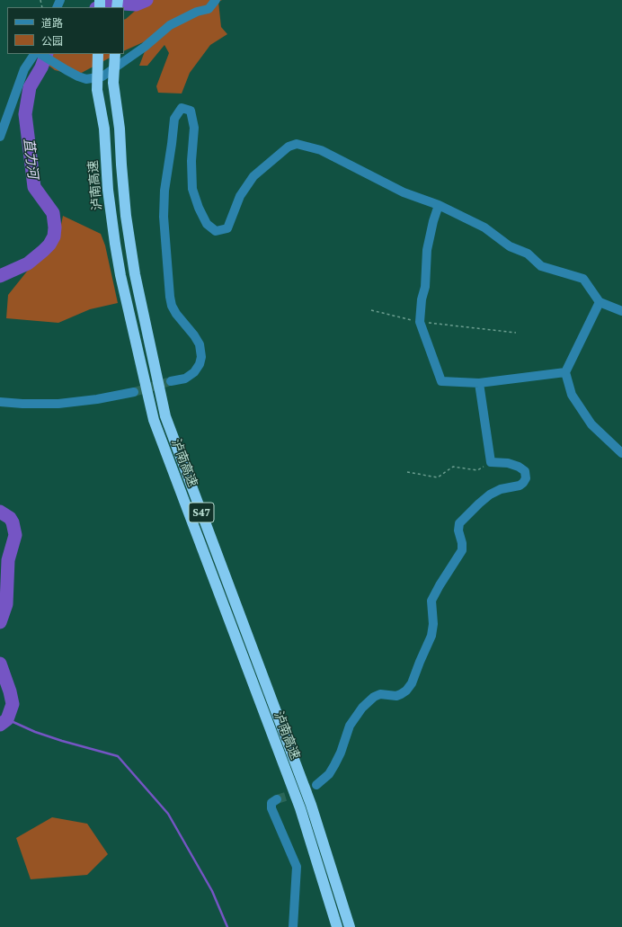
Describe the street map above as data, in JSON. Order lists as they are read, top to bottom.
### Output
{
  "streets": {
    "highway": ["泸南高速", "S47"]
  },
  "water": ["苴力河"],
  "legend": ["道路", "公园"]
}
